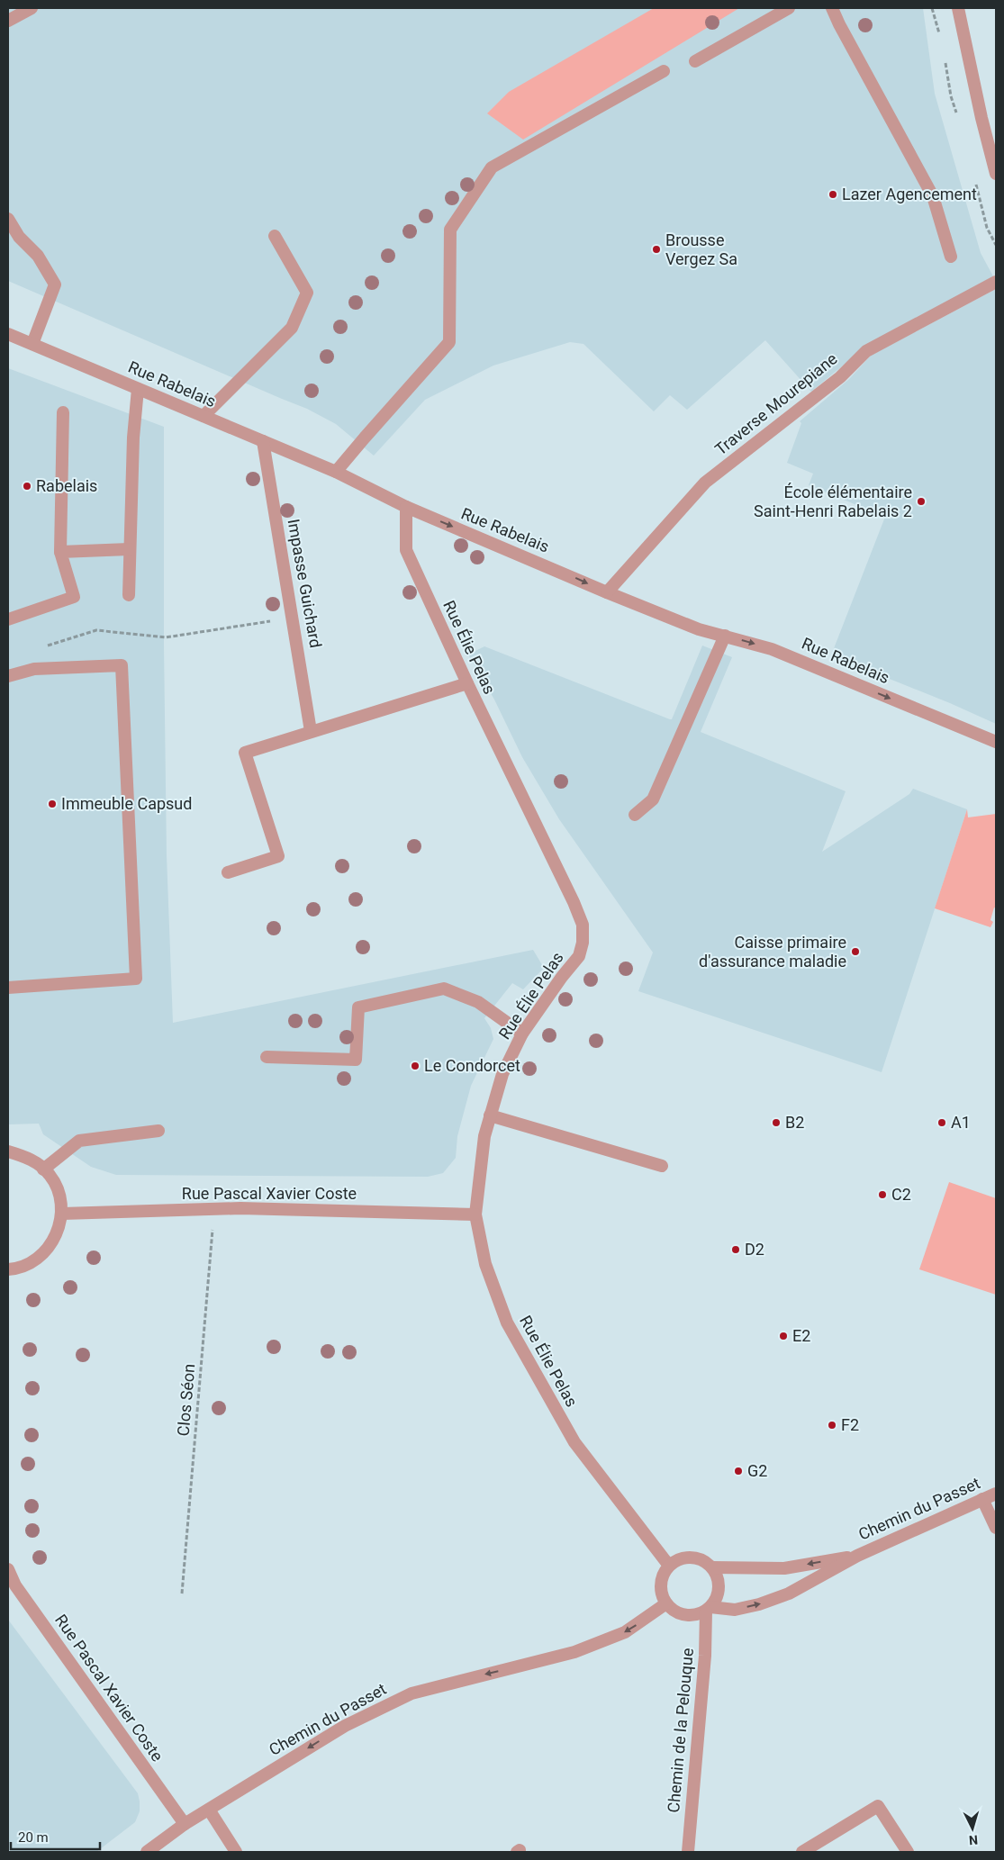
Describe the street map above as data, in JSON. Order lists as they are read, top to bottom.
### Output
{
  "streets": {
    "street": [
      "Rue Rabelais",
      "Traverse Mourepiane",
      "Impasse Guichard",
      "Rue Élie Pelas",
      "Rue Pascal Xavier Coste",
      "Chemin du Passet",
      "Chemin de la Pelouque"
    ],
    "path": ["Clos Séon"]
  },
  "crossings": [
    ["Rue Rabelais", "Traverse Mourepiane"],
    ["Rue Rabelais", "Impasse Guichard"],
    ["Rue Rabelais", "Rue Élie Pelas"],
    ["Rue Élie Pelas", "Rue Pascal Xavier Coste"],
    ["Rue Élie Pelas", "Chemin du Passet"],
    ["Rue Élie Pelas", "Chemin de la Pelouque"],
    ["Rue Pascal Xavier Coste", "Clos Séon"],
    ["Rue Pascal Xavier Coste", "Chemin du Passet"],
    ["Chemin du Passet", "Chemin de la Pelouque"]
  ],
  "one_way": ["Rue Rabelais"],
  "places": [
    "Lazer Agencement",
    "Brousse Vergez Sa",
    "Rabelais",
    "École élémentaire Saint-Henri Rabelais 2",
    "Immeuble Capsud",
    "Caisse primaire d'assurance maladie",
    "Le Condorcet",
    "B2",
    "A1",
    "C2",
    "D2",
    "E2",
    "F2",
    "G2"
  ],
  "scale_bar": "20 m",
  "north": "bottom"
}
